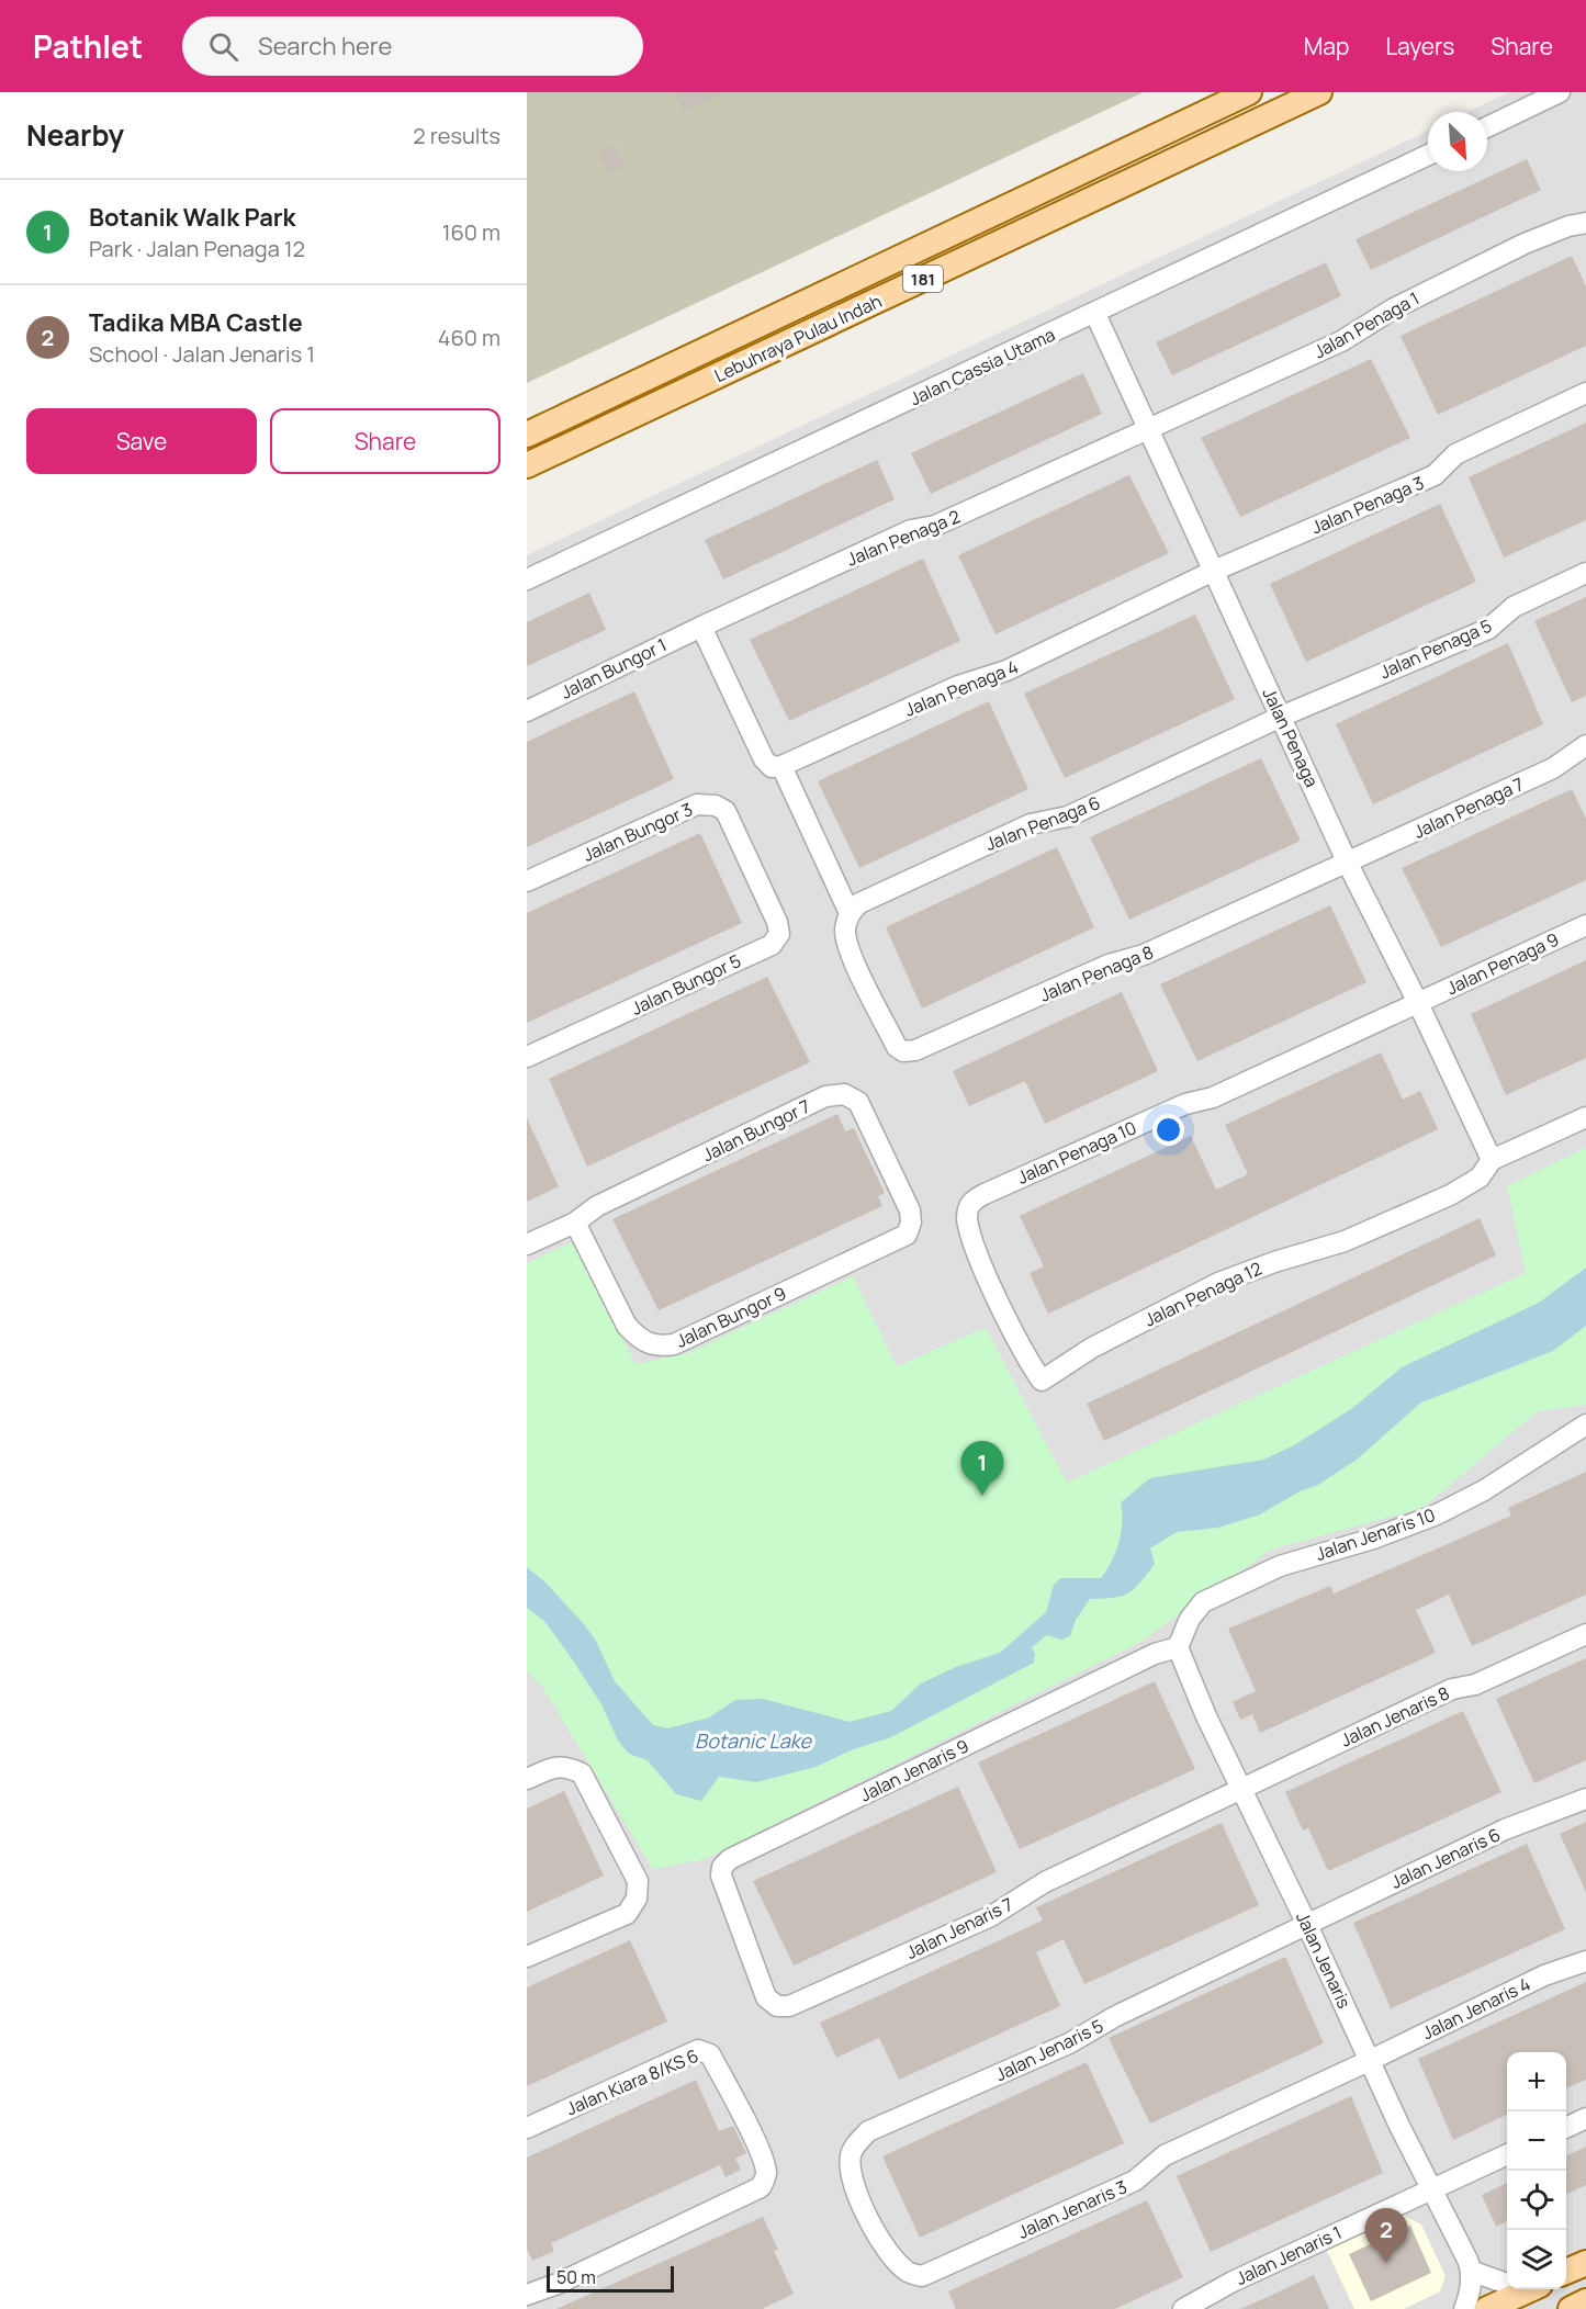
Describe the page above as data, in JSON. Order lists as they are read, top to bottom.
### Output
{
  "streets": {
    "main road": ["181", "Lebuhraya Pulau Indah"],
    "street": [
      "Jalan Penaga 1",
      "Jalan Cassia Utama",
      "Jalan Penaga 3",
      "Jalan Penaga 2",
      "Jalan Penaga 5",
      "Jalan Bungor 1",
      "Jalan Penaga 4",
      "Jalan Penaga",
      "Jalan Penaga 7",
      "Jalan Penaga 6",
      "Jalan Bungor 3",
      "Jalan Penaga 9",
      "Jalan Penaga 8",
      "Jalan Bungor 5",
      "Jalan Bungor 7",
      "Jalan Penaga 10",
      "Jalan Penaga 12",
      "Jalan Bungor 9",
      "Jalan Jenaris 10",
      "Jalan Jenaris 8",
      "Jalan Jenaris 9",
      "Jalan Jenaris 6",
      "Jalan Jenaris 7",
      "Jalan Jenaris",
      "Jalan Jenaris 4",
      "Jalan Jenaris 5",
      "Jalan Kiara 8/KS 6",
      "Jalan Jenaris 3",
      "Jalan Jenaris 1"
    ]
  },
  "crossings": [
    ["Jalan Penaga 1", "Jalan Penaga 2"],
    ["Jalan Penaga 1", "Jalan Penaga"],
    ["Jalan Cassia Utama", "Jalan Penaga"],
    ["Jalan Penaga 3", "Jalan Penaga 4"],
    ["Jalan Penaga 3", "Jalan Penaga"],
    ["Jalan Penaga 2", "Jalan Bungor 1"],
    ["Jalan Penaga 2", "Jalan Penaga"],
    ["Jalan Penaga 5", "Jalan Penaga"],
    ["Jalan Penaga 5", "Jalan Penaga 6"],
    ["Jalan Penaga 4", "Jalan Penaga"],
    ["Jalan Penaga", "Jalan Penaga 7"],
    ["Jalan Penaga", "Jalan Penaga 6"],
    ["Jalan Penaga", "Jalan Penaga 9"],
    ["Jalan Penaga", "Jalan Penaga 8"],
    ["Jalan Penaga", "Jalan Penaga 10"],
    ["Jalan Penaga", "Jalan Penaga 12"],
    ["Jalan Penaga 7", "Jalan Penaga 8"],
    ["Jalan Penaga 6", "Jalan Penaga 8"],
    ["Jalan Bungor 3", "Jalan Bungor 5"],
    ["Jalan Penaga 9", "Jalan Penaga 10"],
    ["Jalan Bungor 7", "Jalan Bungor 9"],
    ["Jalan Penaga 10", "Jalan Penaga 12"],
    ["Jalan Jenaris 10", "Jalan Jenaris 9"],
    ["Jalan Jenaris 10", "Jalan Jenaris"],
    ["Jalan Jenaris 8", "Jalan Jenaris 7"],
    ["Jalan Jenaris 8", "Jalan Jenaris"],
    ["Jalan Jenaris 9", "Jalan Jenaris 7"],
    ["Jalan Jenaris 9", "Jalan Jenaris"],
    ["Jalan Jenaris 6", "Jalan Jenaris"],
    ["Jalan Jenaris 6", "Jalan Jenaris 5"],
    ["Jalan Jenaris 7", "Jalan Jenaris"],
    ["Jalan Jenaris", "Jalan Jenaris 4"],
    ["Jalan Jenaris", "Jalan Jenaris 5"],
    ["Jalan Jenaris", "Jalan Jenaris 3"],
    ["Jalan Jenaris", "Jalan Jenaris 1"],
    ["Jalan Jenaris 4", "Jalan Jenaris 3"],
    ["Jalan Jenaris 5", "Jalan Jenaris 3"]
  ],
  "water": ["Botanic Lake"],
  "scale_bar": "50 m",
  "north": "bottom right",
  "page": {
    "header": "Pathlet",
    "search": "Search here",
    "nav": ["Map", "Layers", "Share"],
    "heading": ["Nearby", "2 results"],
    "list": [
      {
        "mark": "1",
        "name": "Botanik Walk Park",
        "note": "Park · Jalan Penaga 12",
        "value": "160 m"
      },
      {
        "mark": "2",
        "name": "Tadika MBA Castle",
        "note": "School · Jalan Jenaris 1",
        "value": "460 m"
      }
    ],
    "buttons": ["Save", "Share"],
    "pins": ["1", "2"],
    "map_buttons": ["+", "−"],
    "scale": "50 m"
  }
}
